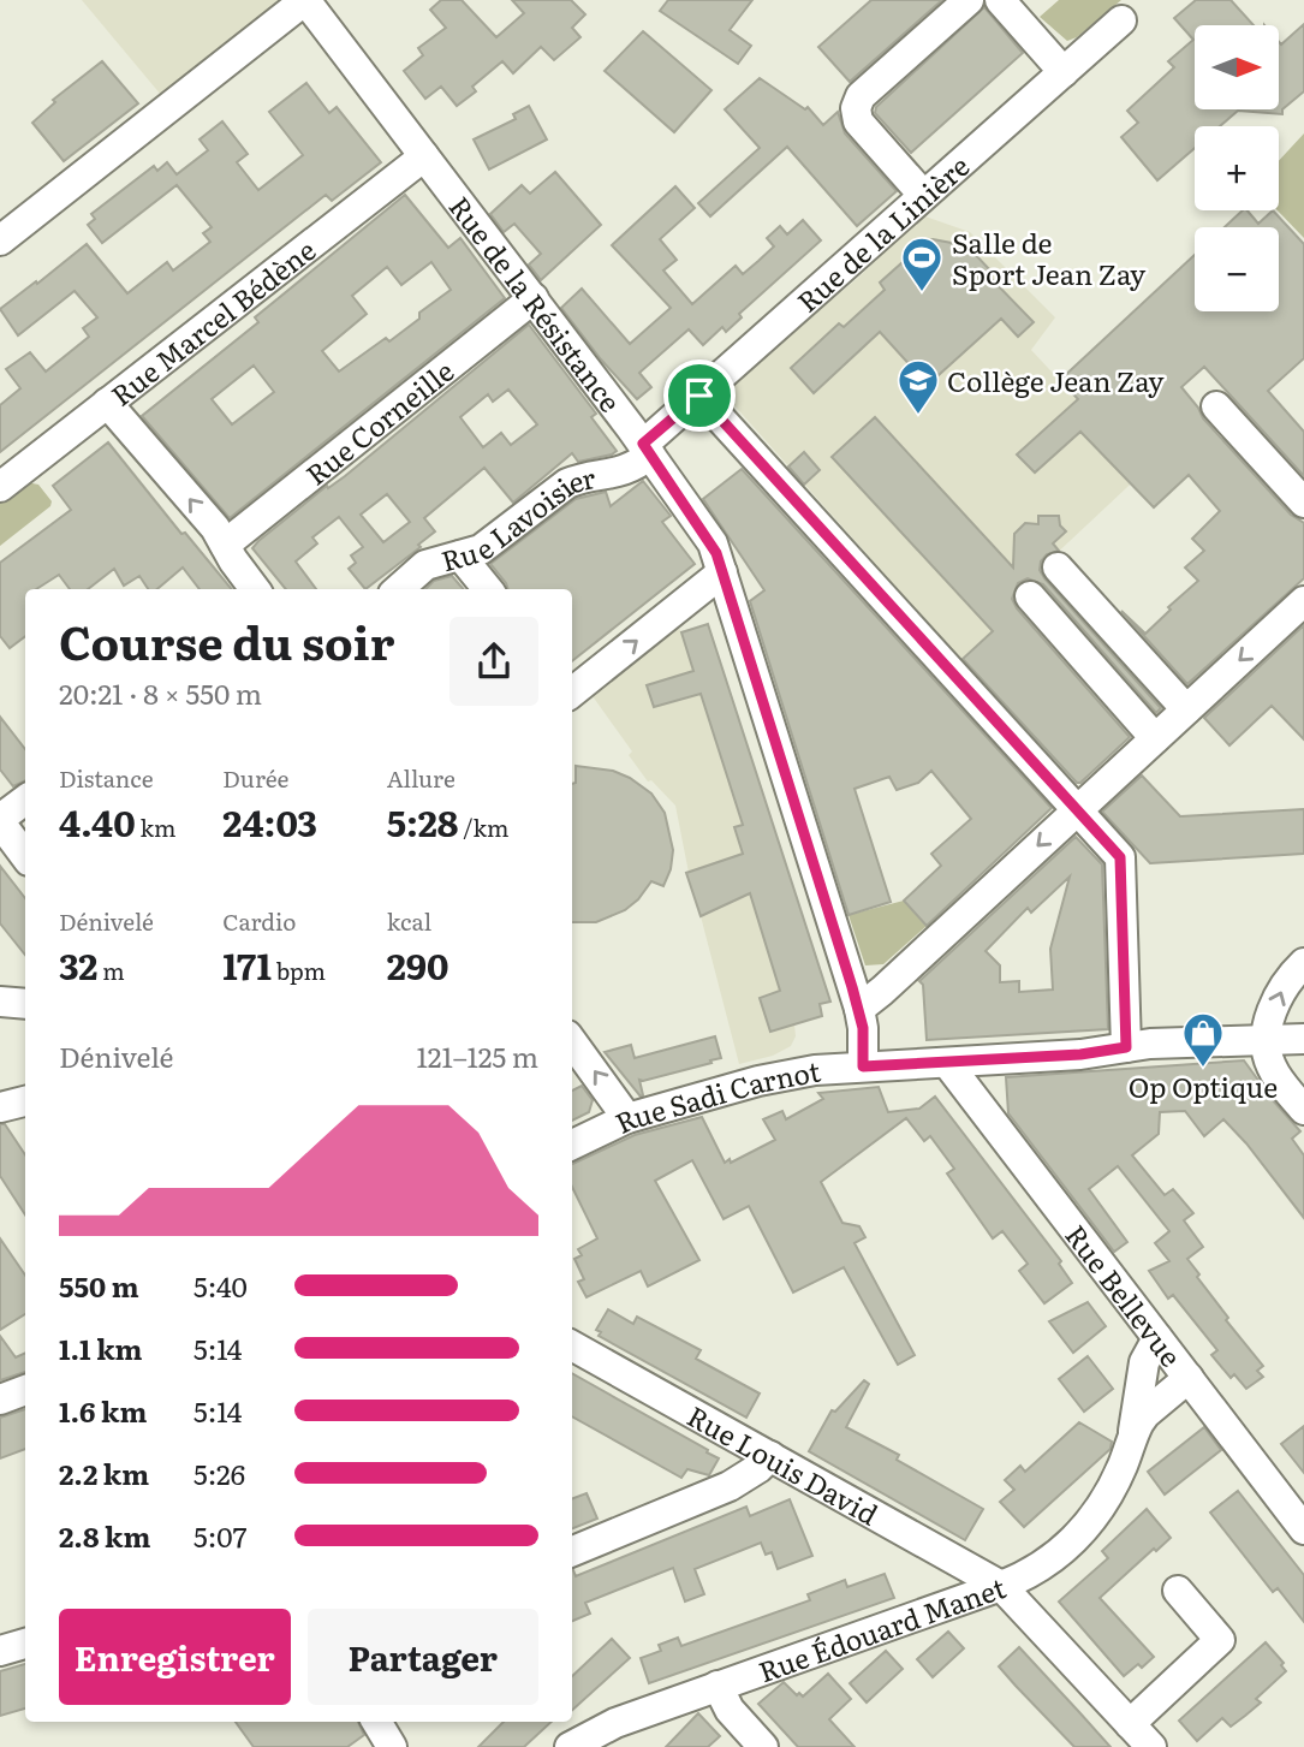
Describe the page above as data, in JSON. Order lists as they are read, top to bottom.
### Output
{
  "streets": {
    "street": [
      "Rue de la Linière",
      "Rue de la Résistance",
      "Rue Marcel Bédène",
      "Rue Corneille",
      "Rue Lavoisier",
      "Rue Sadi Carnot",
      "Rue Bellevue",
      "Rue Louis David",
      "Rue Édouard Manet"
    ]
  },
  "crossings": [
    ["Rue de la Linière", "Rue de la Résistance"],
    ["Rue de la Linière", "Rue Lavoisier"],
    ["Rue de la Résistance", "Rue Marcel Bédène"],
    ["Rue de la Résistance", "Rue Corneille"],
    ["Rue de la Résistance", "Rue Lavoisier"],
    ["Rue de la Résistance", "Rue Sadi Carnot"],
    ["Rue Sadi Carnot", "Rue Bellevue"],
    ["Rue Bellevue", "Rue Édouard Manet"],
    ["Rue Louis David", "Rue Édouard Manet"]
  ],
  "places": {
    "sports": ["Salle de Sport Jean Zay"],
    "school or university": ["Collège Jean Zay"],
    "shop": ["Op Optique"]
  },
  "north": "right",
  "page": {
    "map_buttons": ["+", "−"],
    "heading": ["Course du soir", "20:21 · 8 × 550 m"],
    "stats": [
      ["Distance", "4.40 km"],
      ["Durée", "24:03"],
      ["Allure", "5:28 /km"],
      ["Dénivelé", "32 m"],
      ["Cardio", "171 bpm"],
      ["kcal", "290"]
    ],
    "chart": ["Dénivelé", "121–125 m"],
    "list": [
      {
        "name": "550 m",
        "note": "5:40"
      },
      {
        "name": "1.1 km",
        "note": "5:14"
      },
      {
        "name": "1.6 km",
        "note": "5:14"
      },
      {
        "name": "2.2 km",
        "note": "5:26"
      },
      {
        "name": "2.8 km",
        "note": "5:07"
      }
    ],
    "buttons": ["Enregistrer", "Partager"]
  }
}
